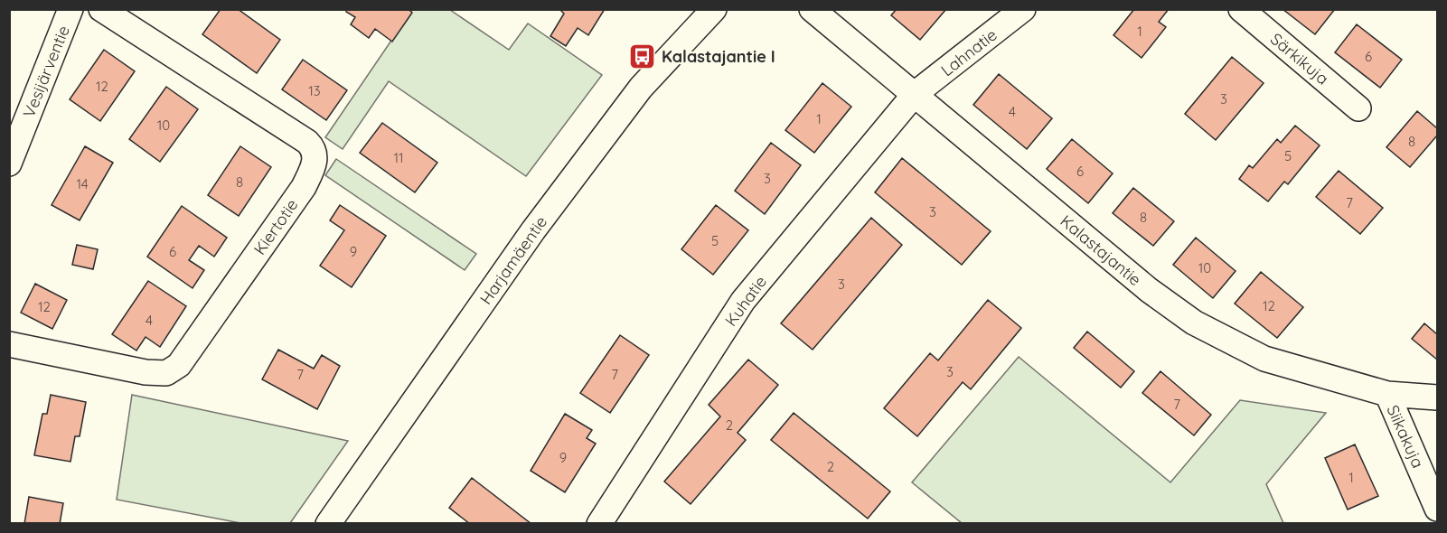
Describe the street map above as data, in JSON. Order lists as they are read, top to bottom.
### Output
{
  "streets": {
    "street": [
      "Lahnatie",
      "Särkikuja",
      "Vesijärventie",
      "Kiertotie",
      "Kalastajantie",
      "Harjamäentie",
      "Kuhatie",
      "Siikakuja"
    ]
  },
  "crossings": [
    ["Lahnatie", "Kalastajantie"],
    ["Lahnatie", "Kuhatie"],
    ["Kalastajantie", "Kuhatie"],
    ["Kalastajantie", "Siikakuja"]
  ],
  "places": {
    "bus stop": ["Kalastajantie I"]
  },
  "house_numbers": [
    "1",
    "6",
    "12",
    "13",
    "3",
    "4",
    "1",
    "10",
    "8",
    "5",
    "11",
    "6",
    "3",
    "8",
    "14",
    "7",
    "3",
    "8",
    "5",
    "6",
    "9",
    "10",
    "3",
    "12",
    "12",
    "4",
    "3",
    "7",
    "7",
    "7",
    "2",
    "9",
    "2",
    "1"
  ]
}
